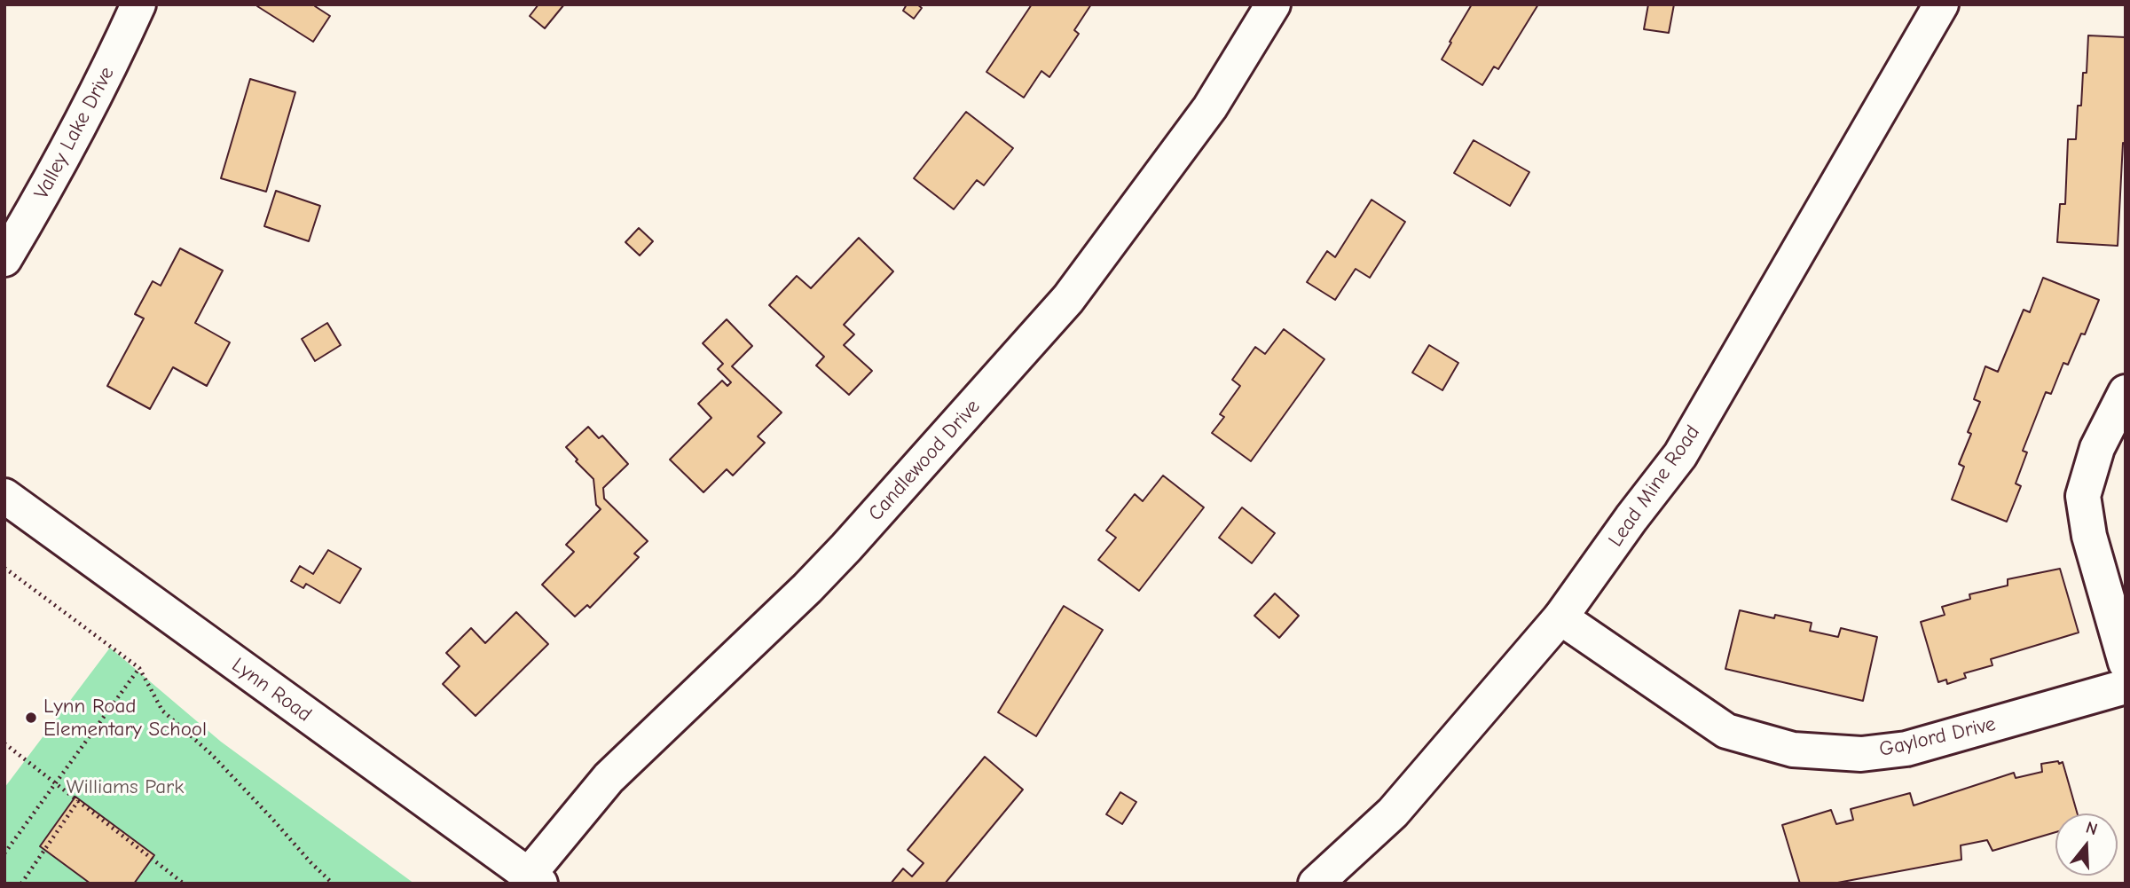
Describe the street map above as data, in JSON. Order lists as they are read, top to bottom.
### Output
{
  "streets": {
    "street": [
      "Valley Lake Drive",
      "Candlewood Drive",
      "Lead Mine Road",
      "Lynn Road",
      "Gaylord Drive"
    ]
  },
  "crossings": [
    ["Candlewood Drive", "Lynn Road"],
    ["Lead Mine Road", "Gaylord Drive"]
  ],
  "parks": ["Williams Park"],
  "places": ["Lynn Road Elementary School"],
  "north": "top"
}
